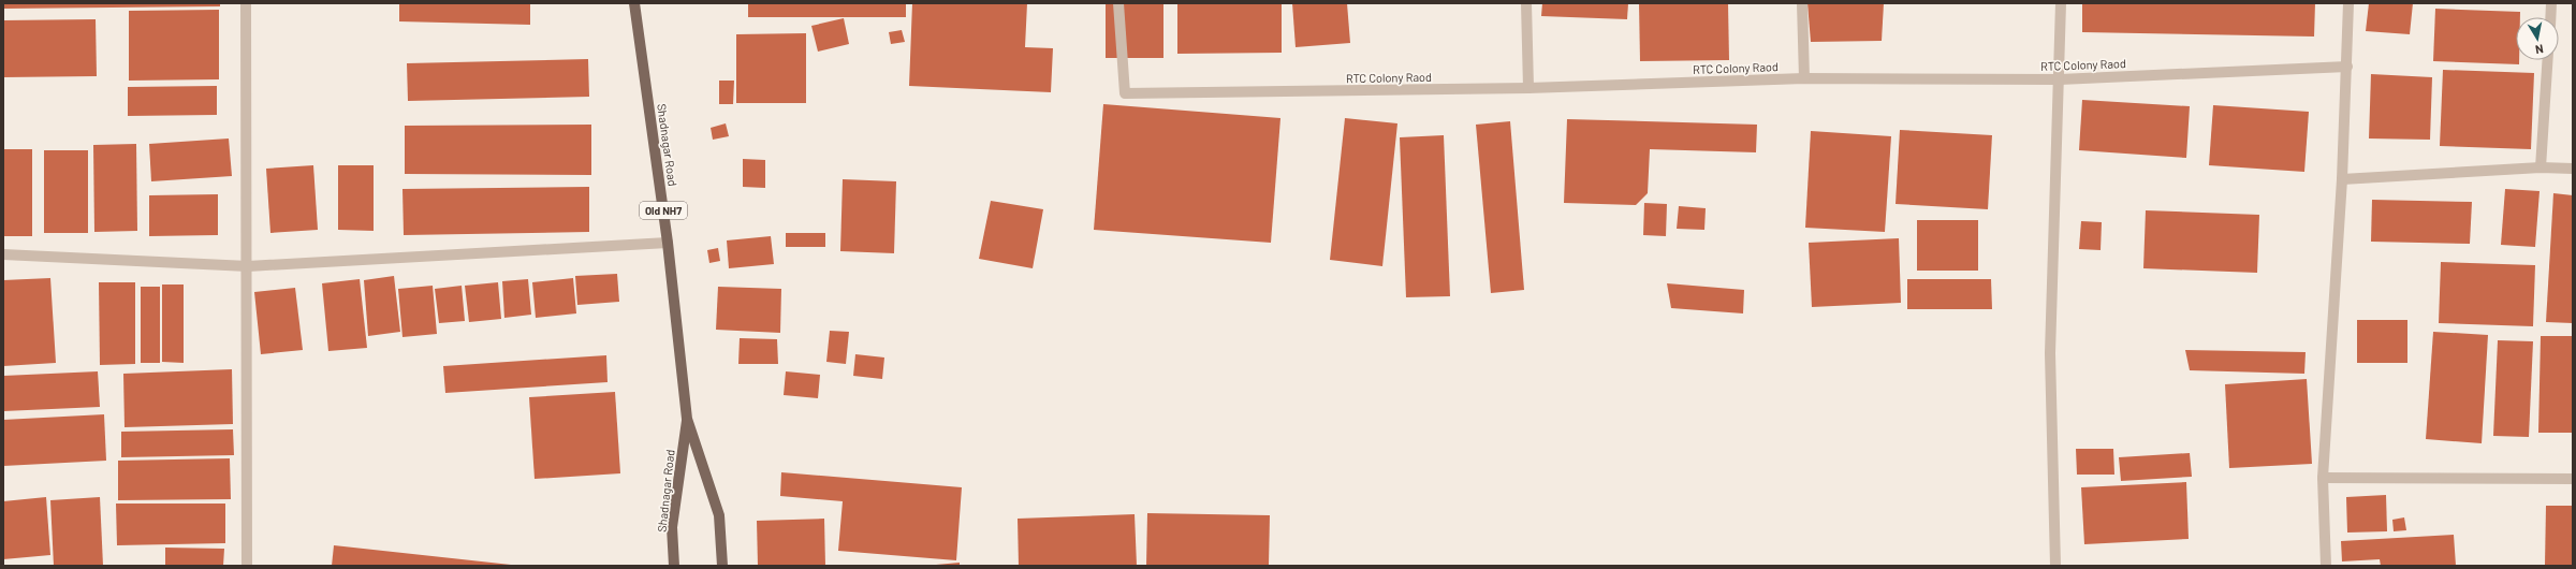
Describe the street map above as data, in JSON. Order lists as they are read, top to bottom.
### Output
{
  "streets": {
    "main road": ["Shadnagar Road", "Old NH7"],
    "street": ["RTC Colony Raod"]
  },
  "north": "bottom"
}
